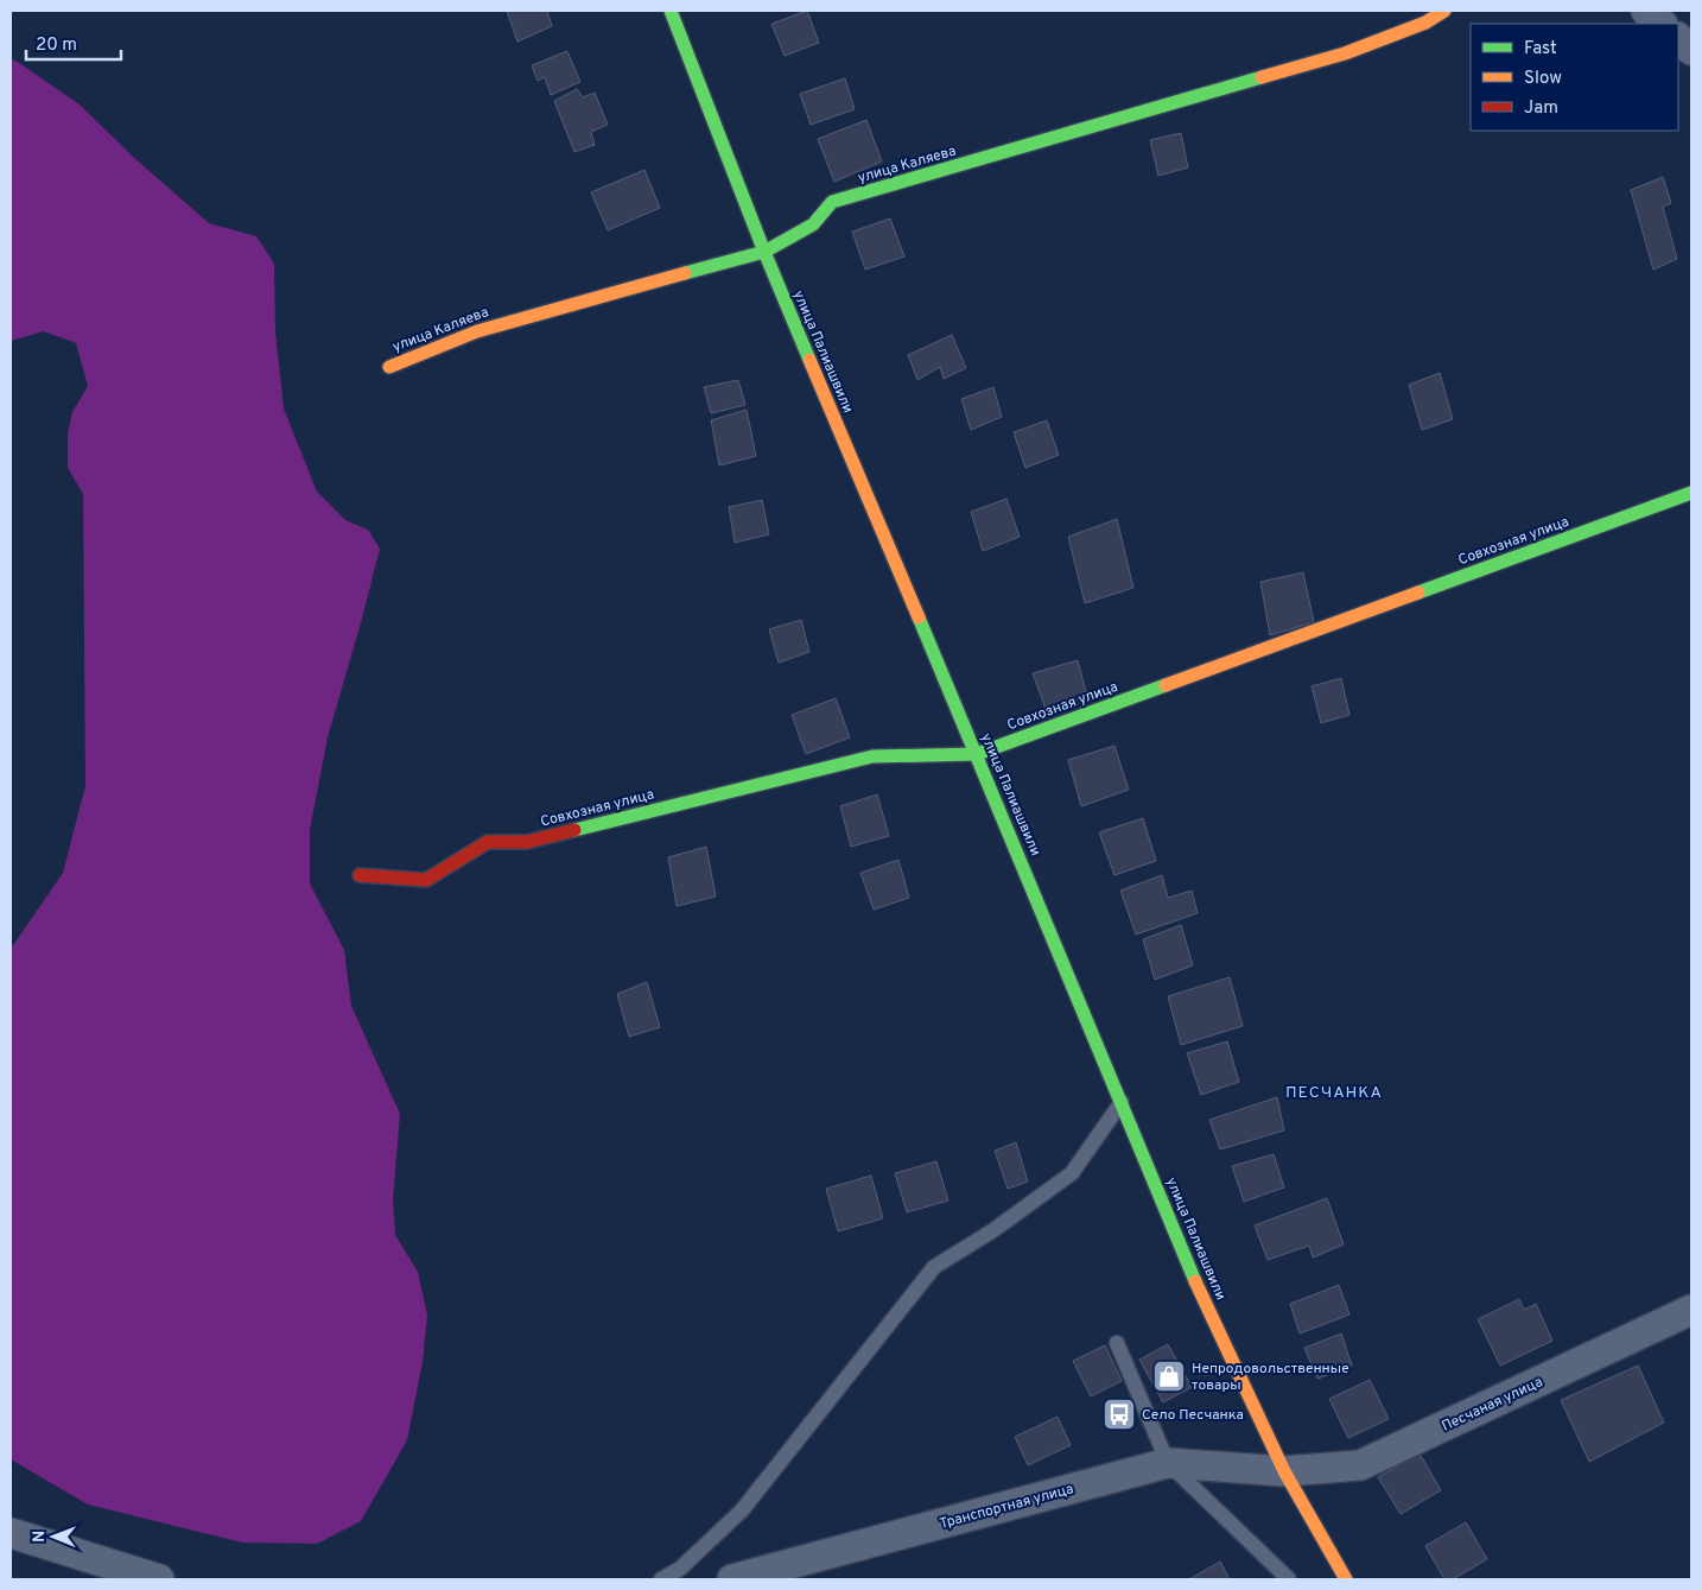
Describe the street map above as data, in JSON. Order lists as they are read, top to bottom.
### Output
{
  "streets": {
    "street": [
      "улица Каляева",
      "улица Палиашвили",
      "Совхозная улица",
      "Песчаная улица",
      "Транспортная улица"
    ]
  },
  "crossings": [
    ["улица Каляева", "улица Палиашвили"],
    ["улица Палиашвили", "Совхозная улица"],
    ["улица Палиашвили", "Песчаная улица"],
    ["улица Палиашвили", "Транспортная улица"],
    ["Песчаная улица", "Транспортная улица"]
  ],
  "districts": ["ПЕСЧАНКА"],
  "places": {
    "shop": ["Непродовольственные товары"],
    "bus stop": ["Село Песчанка"]
  },
  "legend": ["Fast", "Slow", "Jam"],
  "scale_bar": "20 m",
  "north": "left"
}
